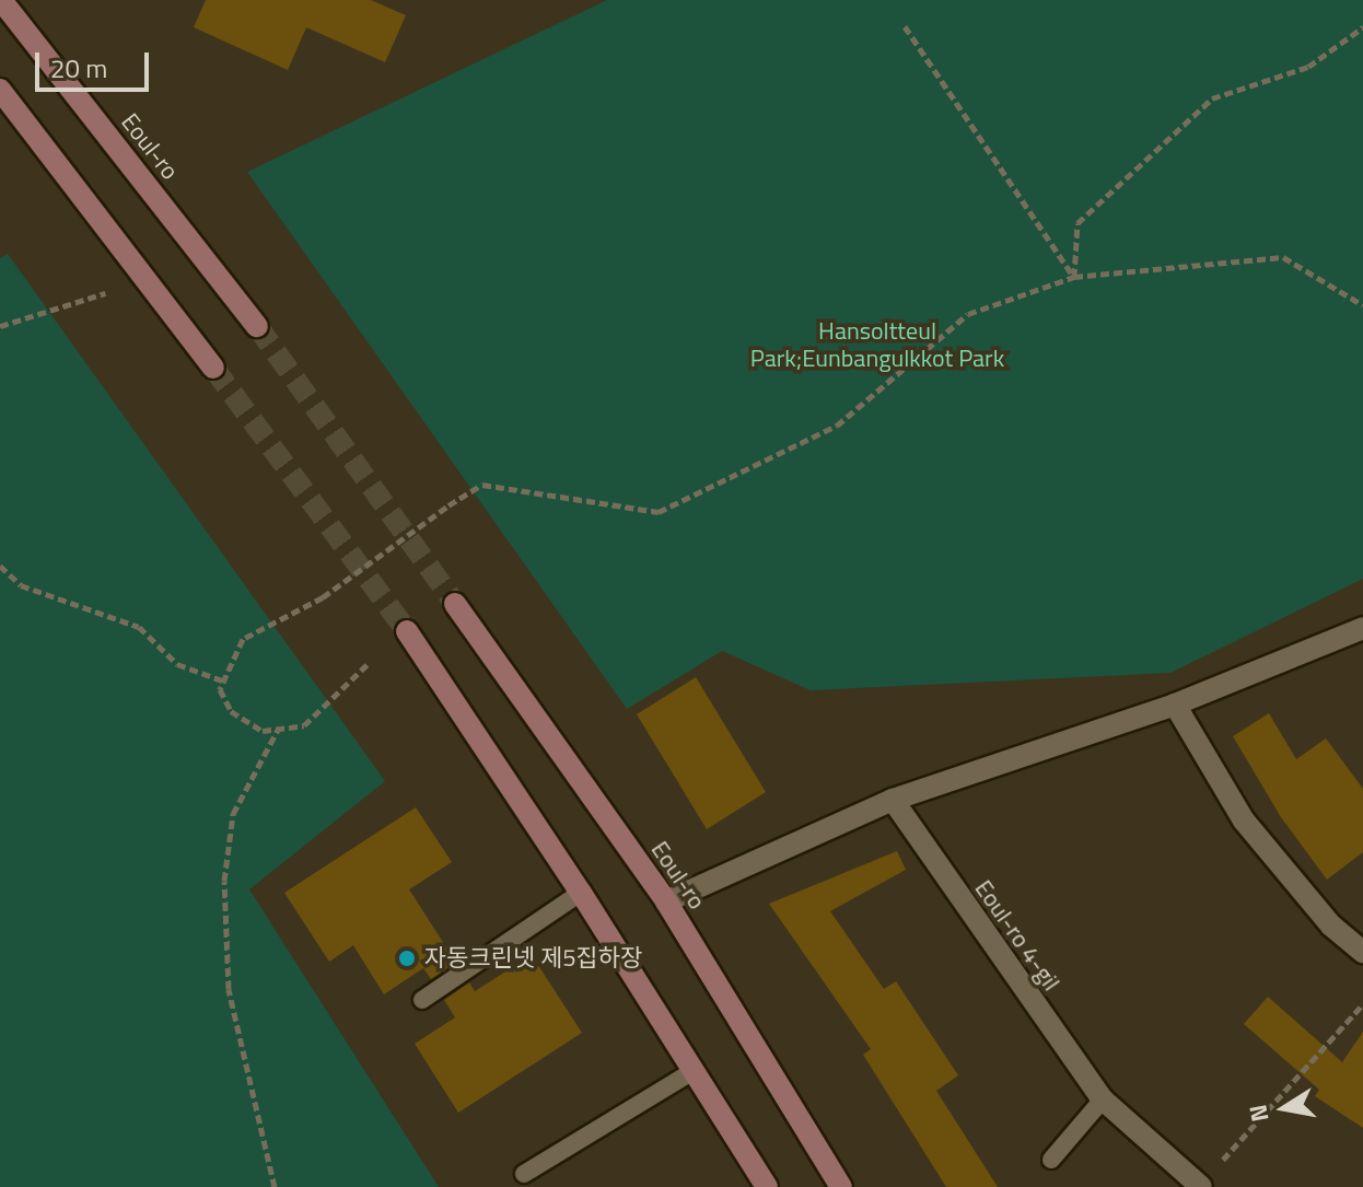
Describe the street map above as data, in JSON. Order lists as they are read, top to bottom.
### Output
{
  "streets": {
    "street": ["Eoul-ro", "Eoul-ro 4-gil"]
  },
  "parks": ["Hansoltteul Park;Eunbangulkkot Park"],
  "places": ["자동크린넷 제5집하장"],
  "scale_bar": "20 m",
  "north": "left"
}
